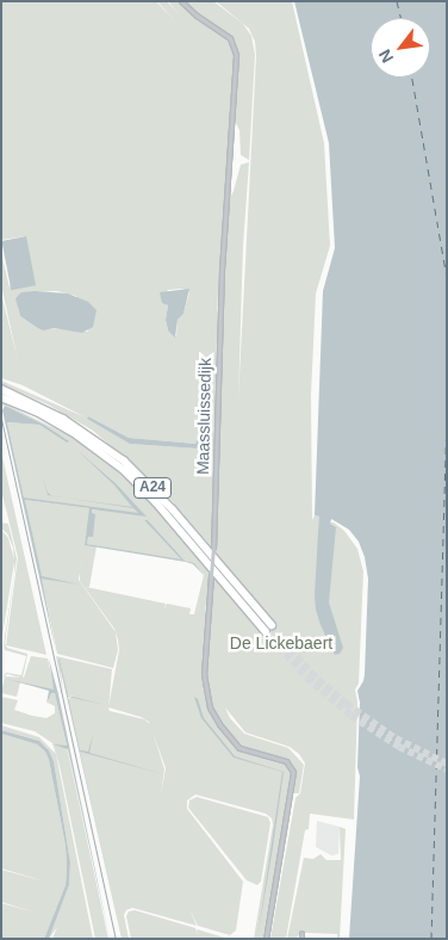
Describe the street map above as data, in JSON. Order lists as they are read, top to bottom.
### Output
{
  "streets": {
    "highway": ["A24"],
    "street": ["Maassluissedijk"]
  },
  "parks": ["De Lickebaert"],
  "north": "bottom left"
}
